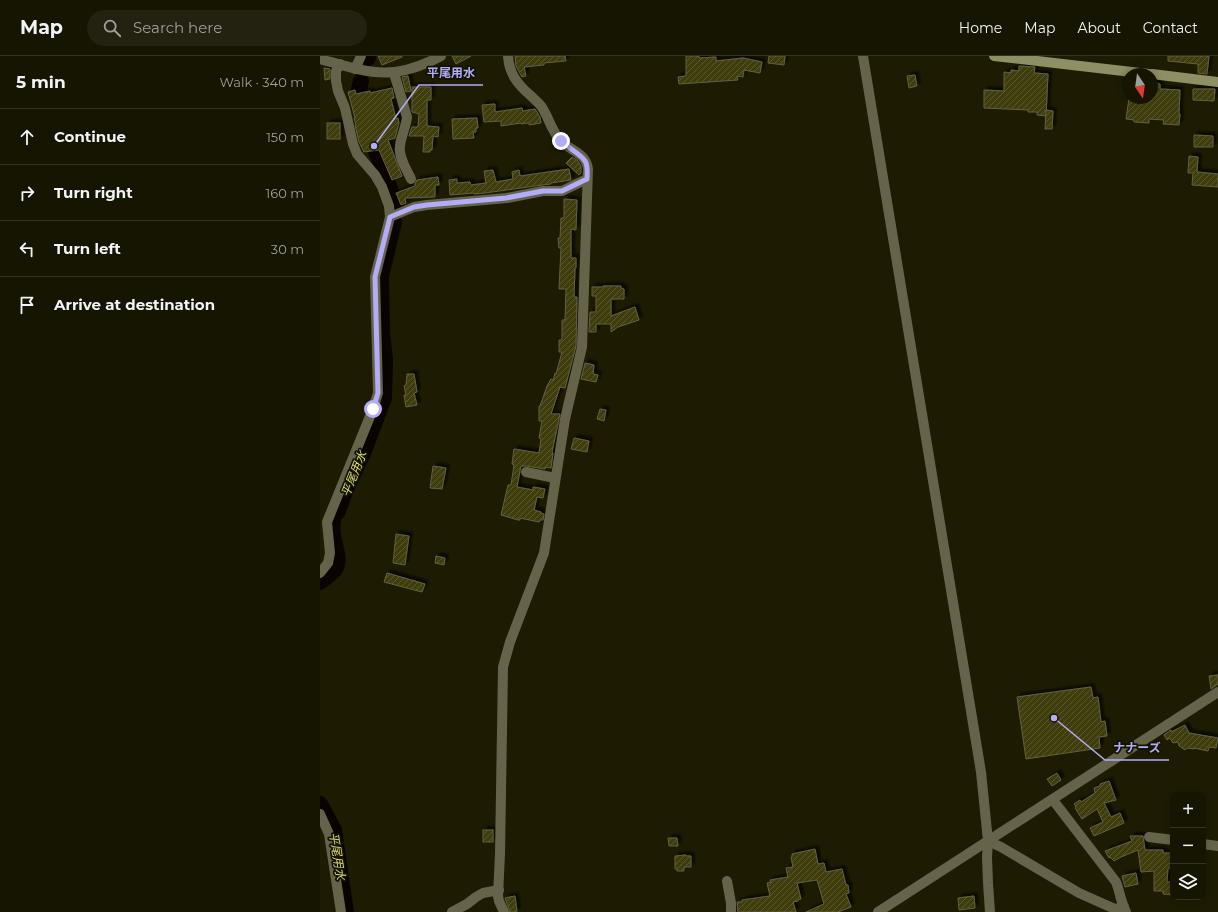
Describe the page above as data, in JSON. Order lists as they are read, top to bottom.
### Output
{
  "water": ["平尾用水"],
  "places": ["平尾用水", "ナナーズ"],
  "north": "bottom",
  "page": {
    "header": "Map",
    "search": "Search here",
    "nav": [
      "Home",
      "Map",
      "About",
      "Contact"
    ],
    "heading": ["5 min", "Walk · 340 m"],
    "list": [
      ["Continue", "150 m"],
      ["Turn right", "160 m"],
      ["Turn left", "30 m"],
      "Arrive at destination"
    ],
    "map_buttons": ["+", "−"]
  }
}
